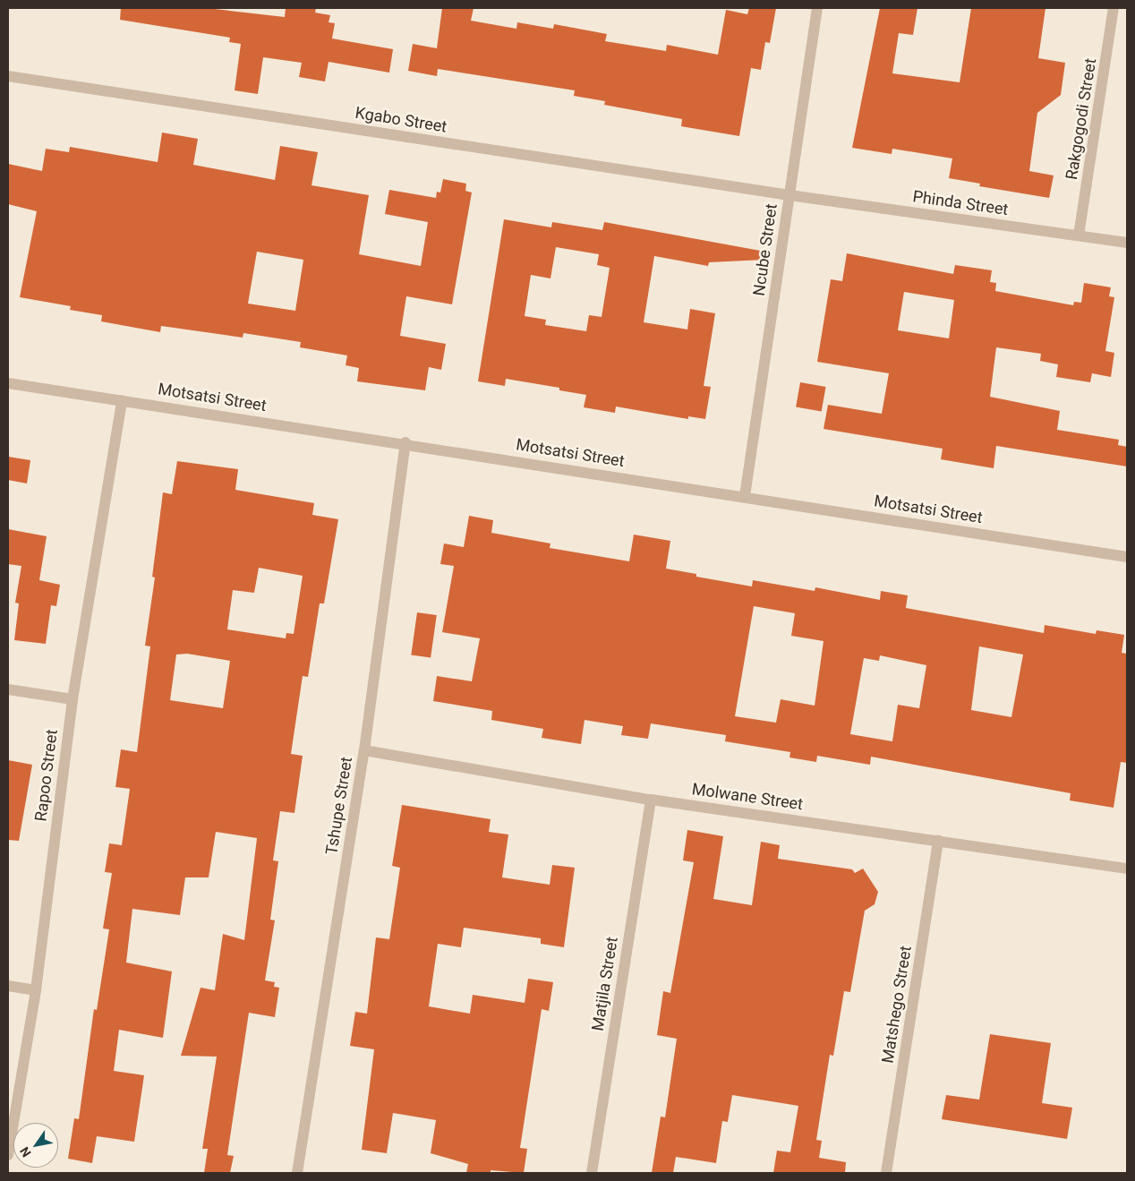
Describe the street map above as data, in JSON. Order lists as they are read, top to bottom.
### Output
{
  "streets": {
    "street": [
      "Rakgogodi Street",
      "Kgabo Street",
      "Phinda Street",
      "Ncube Street",
      "Motsatsi Street",
      "Rapoo Street",
      "Molwane Street",
      "Tshupe Street",
      "Matjila Street",
      "Matshego Street"
    ]
  },
  "crossings": [
    ["Rakgogodi Street", "Phinda Street"],
    ["Kgabo Street", "Phinda Street"],
    ["Kgabo Street", "Ncube Street"],
    ["Phinda Street", "Ncube Street"],
    ["Ncube Street", "Motsatsi Street"],
    ["Motsatsi Street", "Rapoo Street"],
    ["Motsatsi Street", "Tshupe Street"],
    ["Molwane Street", "Tshupe Street"],
    ["Molwane Street", "Matjila Street"],
    ["Molwane Street", "Matshego Street"]
  ],
  "north": "bottom left"
}
